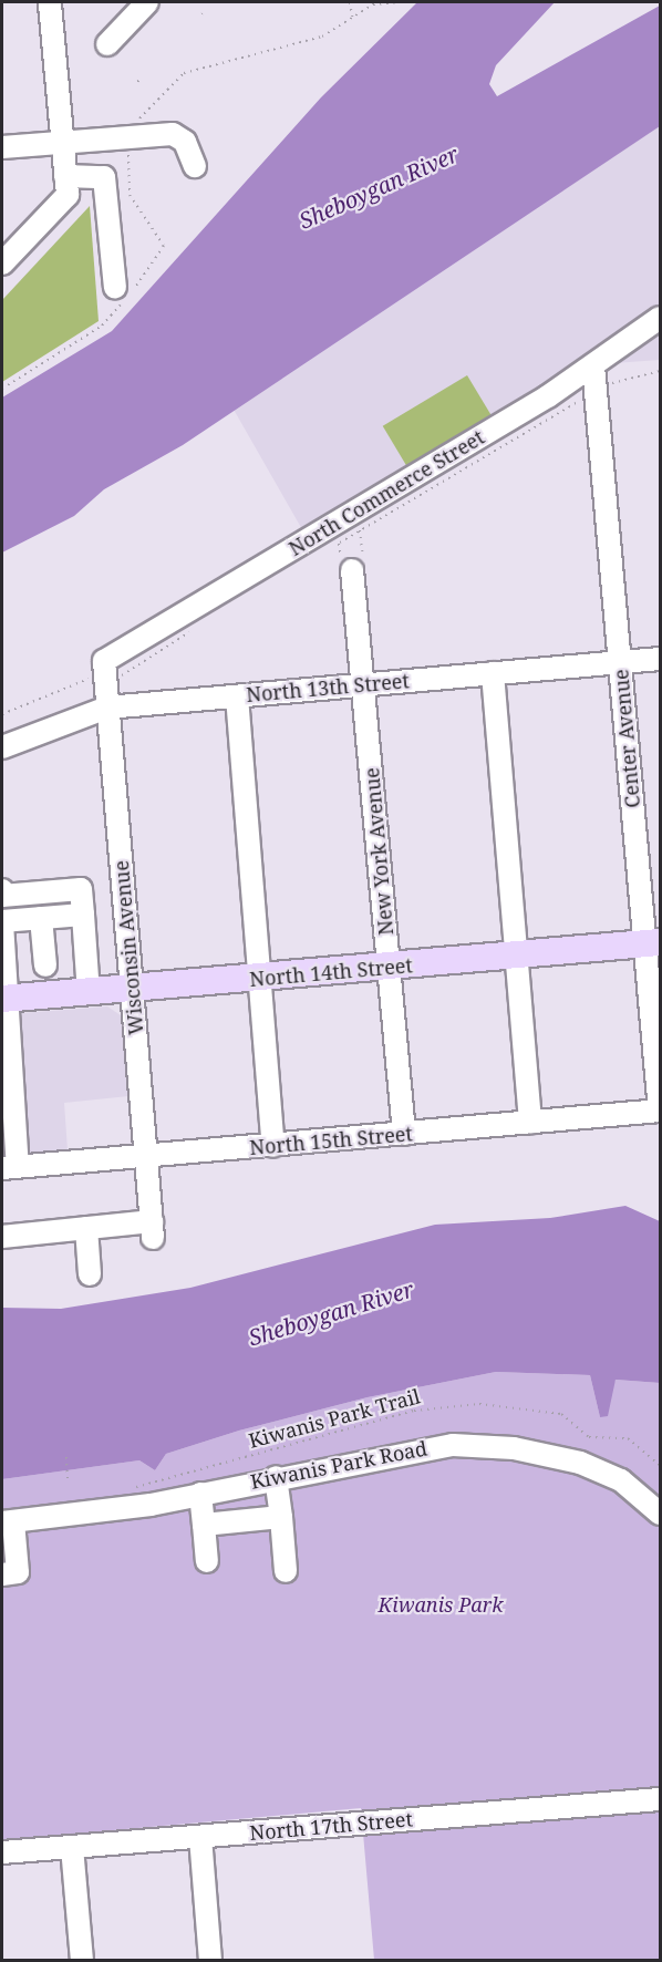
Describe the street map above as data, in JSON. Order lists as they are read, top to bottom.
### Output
{
  "streets": {
    "main road": ["North 14th Street"],
    "street": [
      "North Commerce Street",
      "North 13th Street",
      "Center Avenue",
      "New York Avenue",
      "Wisconsin Avenue",
      "North 15th Street",
      "Kiwanis Park Road",
      "North 17th Street"
    ],
    "path": ["Kiwanis Park Trail"]
  },
  "crossings": [
    ["North Commerce Street", "Center Avenue"],
    ["North Commerce Street", "Wisconsin Avenue"],
    ["North 13th Street", "Center Avenue"],
    ["North 13th Street", "New York Avenue"],
    ["North 13th Street", "Wisconsin Avenue"],
    ["Center Avenue", "North 14th Street"],
    ["Center Avenue", "North 15th Street"],
    ["New York Avenue", "North 14th Street"],
    ["New York Avenue", "North 15th Street"],
    ["Wisconsin Avenue", "North 14th Street"],
    ["Wisconsin Avenue", "North 15th Street"]
  ],
  "water": ["Sheboygan River"],
  "parks": ["Kiwanis Park"]
}
